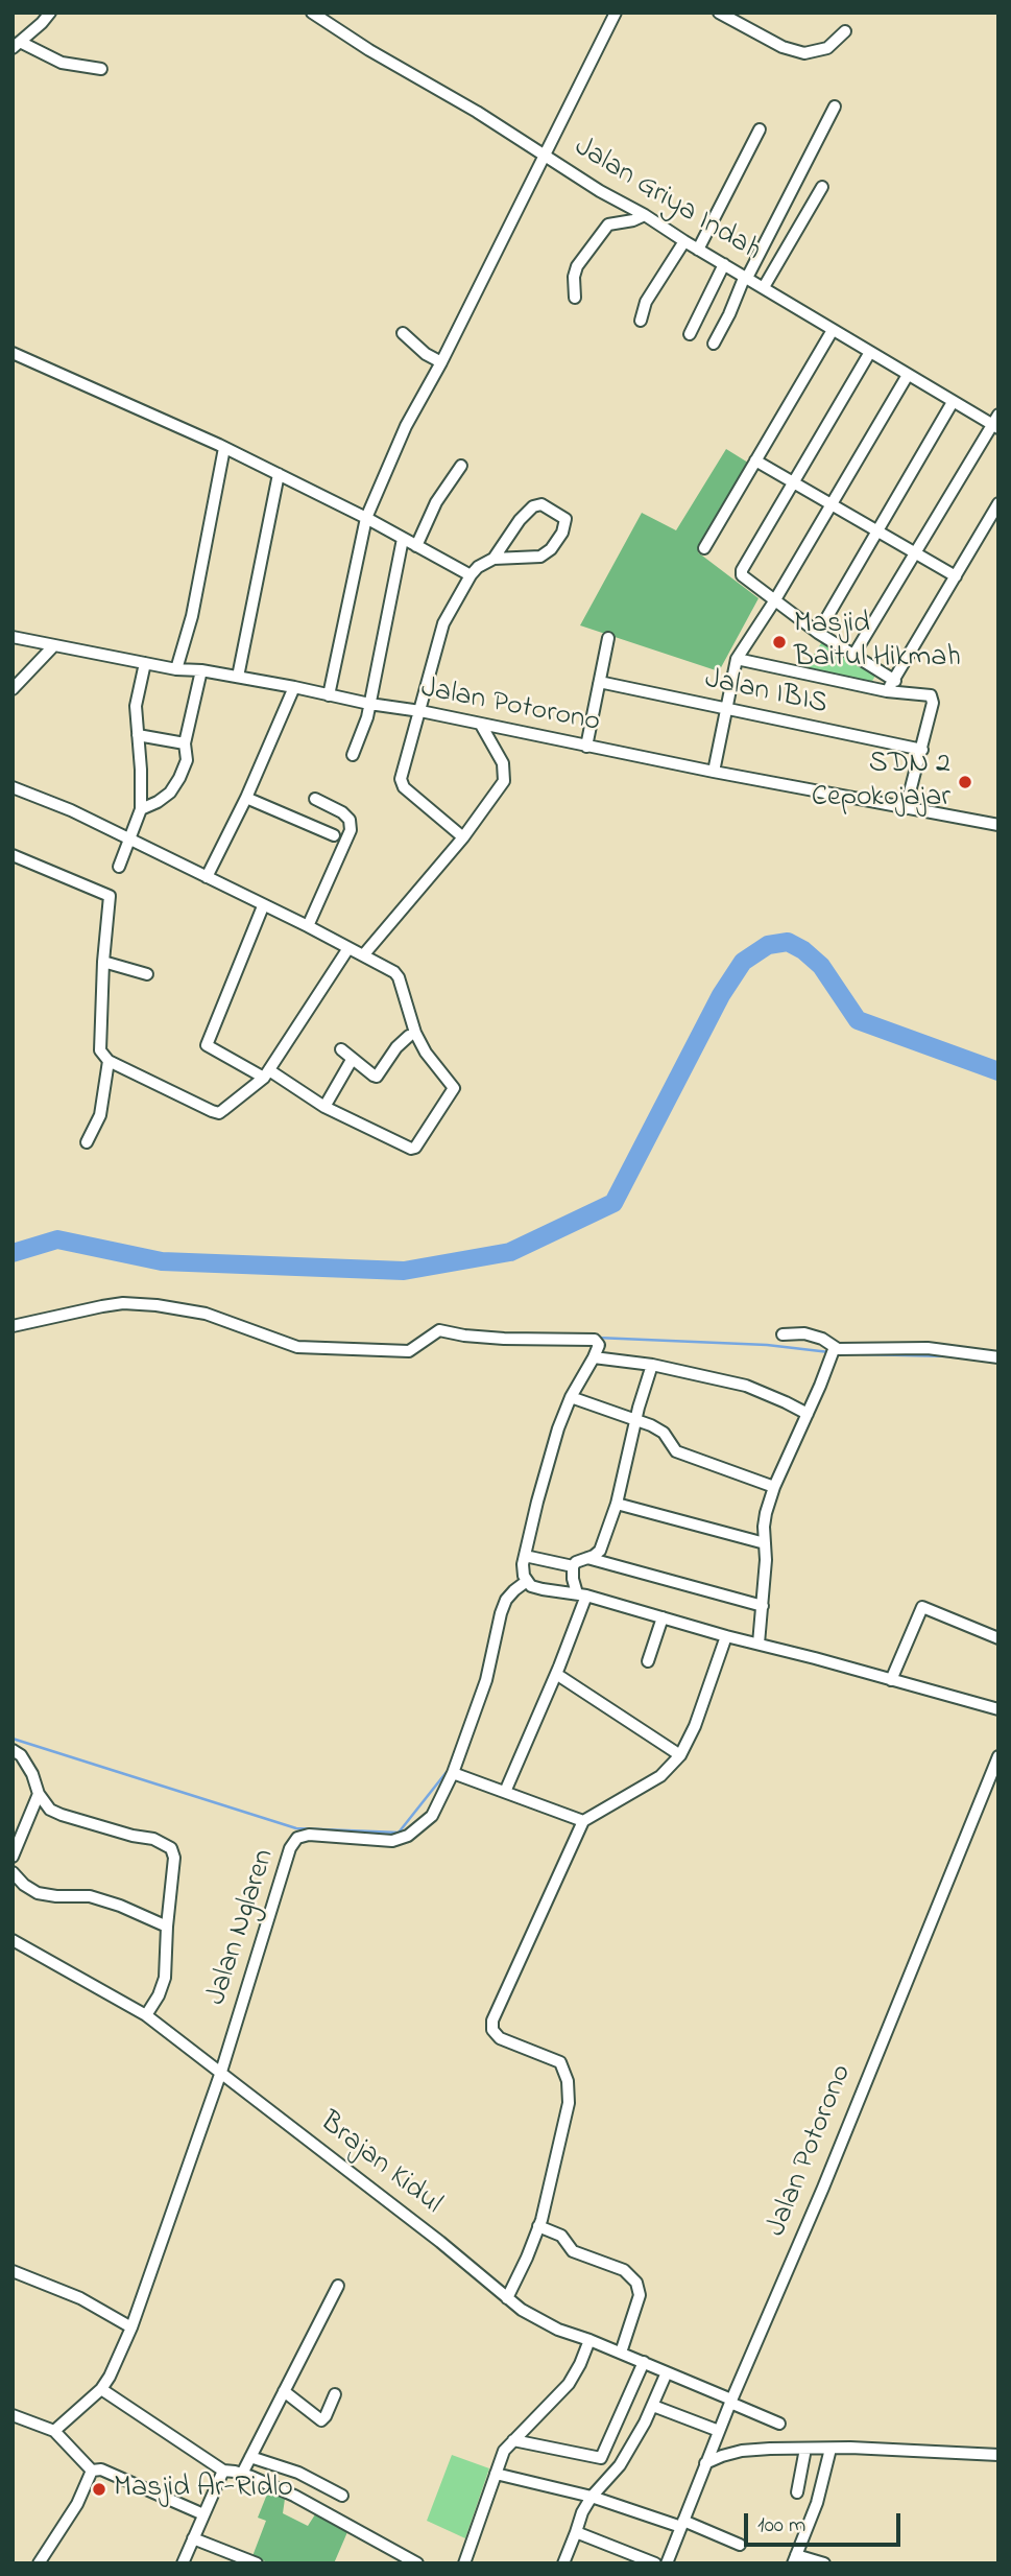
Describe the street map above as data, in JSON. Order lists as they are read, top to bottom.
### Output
{
  "streets": {
    "street": [
      "Jalan Griya Indah",
      "Jalan IBIS",
      "Jalan Potorono",
      "Jalan Nglaren",
      "Brajan Kidul"
    ]
  },
  "crossings": [
    ["Jalan Potorono", "Brajan Kidul"],
    ["Jalan Nglaren", "Brajan Kidul"]
  ],
  "places": ["Masjid Baitul Hikmah", "SDN 2 Cepokojajar", "Masjid Ar-Ridlo"],
  "scale_bar": "100 m"
}
